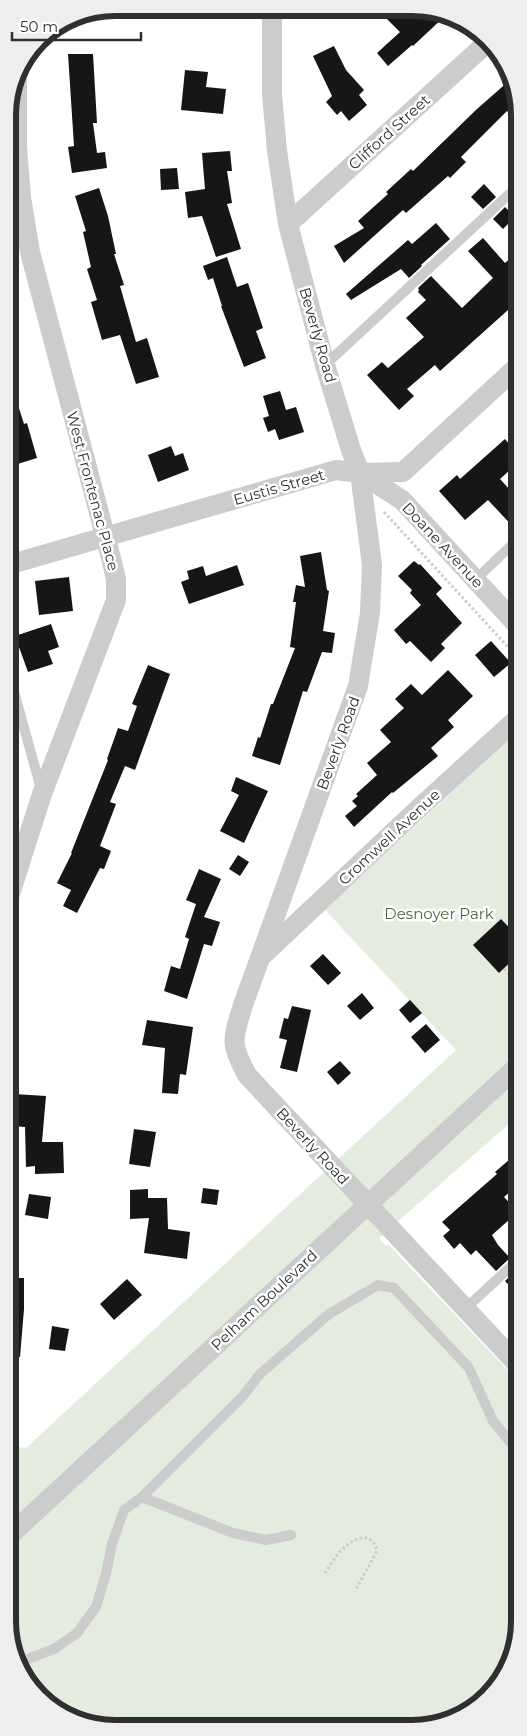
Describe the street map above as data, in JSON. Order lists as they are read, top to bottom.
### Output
{
  "streets": {
    "street": [
      "Clifford Street",
      "Beverly Road",
      "Eustis Street",
      "West Frontenac Place",
      "Doane Avenue",
      "Cromwell Avenue",
      "Pelham Boulevard"
    ]
  },
  "crossings": [
    ["Clifford Street", "Beverly Road"],
    ["Beverly Road", "Eustis Street"],
    ["Beverly Road", "Doane Avenue"],
    ["Beverly Road", "Cromwell Avenue"],
    ["Beverly Road", "Pelham Boulevard"],
    ["Eustis Street", "West Frontenac Place"],
    ["Eustis Street", "Doane Avenue"]
  ],
  "parks": ["Desnoyer Park"],
  "scale_bar": "50 m"
}
